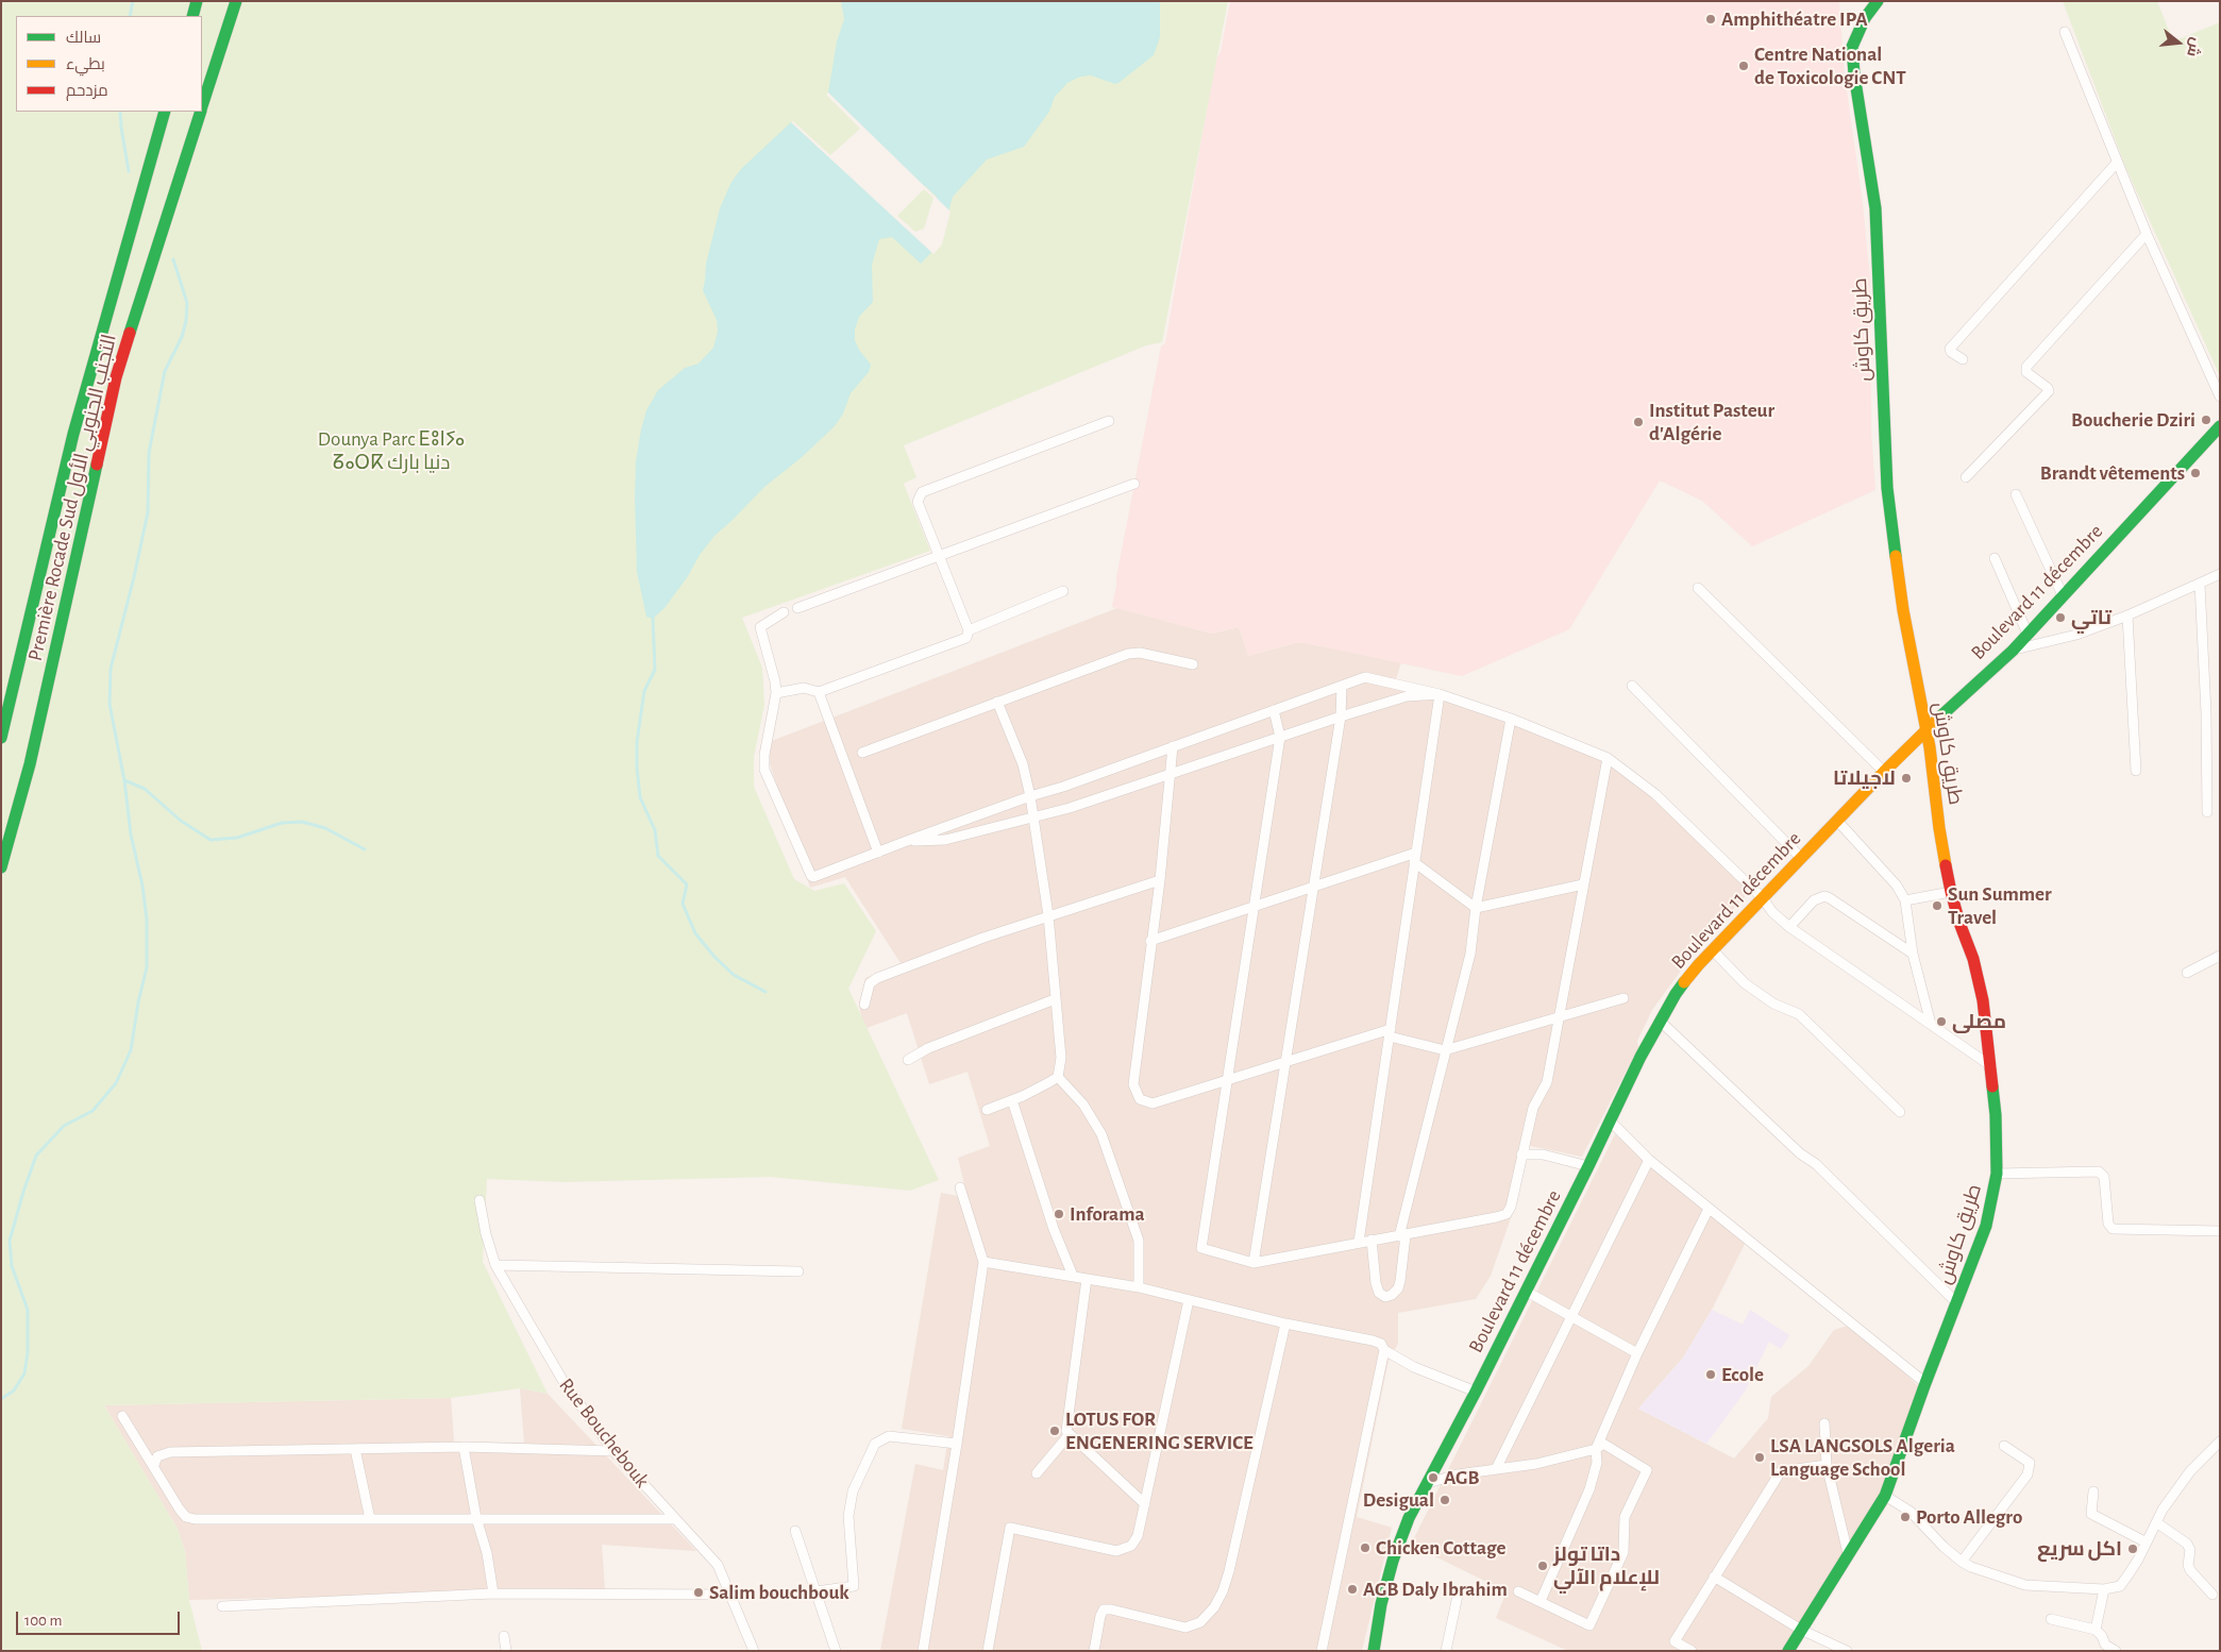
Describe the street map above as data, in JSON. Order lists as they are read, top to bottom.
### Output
{
  "streets": {
    "main road": ["طريق كاوش", "Première Rocade Sud التجنب الجنوبي الأول", "Boulevard 11 décembre"],
    "street": ["Rue Bouchebouk"]
  },
  "crossings": [
    ["طريق كاوش", "Boulevard 11 décembre"]
  ],
  "parks": ["Dounya Parc ⴹⵓⵏⵢⴰ ⵒⴰⵔⴽ دنيا بارك"],
  "places": [
    "Amphithéatre IPA",
    "Centre National de Toxicologie CNT",
    "Boucherie Dziri",
    "Institut Pasteur d'Algérie",
    "Brandt vêtements",
    "تاتي",
    "لاجيلاتا",
    "Sun Summer Travel",
    "مصلى",
    "Inforama",
    "Ecole",
    "LOTUS FOR ENGENERING SERVICE",
    "LSA LANGSOLS Algeria Language School",
    "AGB",
    "Desigual",
    "Porto Allegro",
    "Chicken Cottage",
    "اكل سريع",
    "داتا تولز للإعلام الآلي",
    "AGB Daly Ibrahim",
    "Salim bouchbouk"
  ],
  "legend": ["سالك", "بطيء", "مزدحم"],
  "scale_bar": "100 m",
  "north": "right"
}
